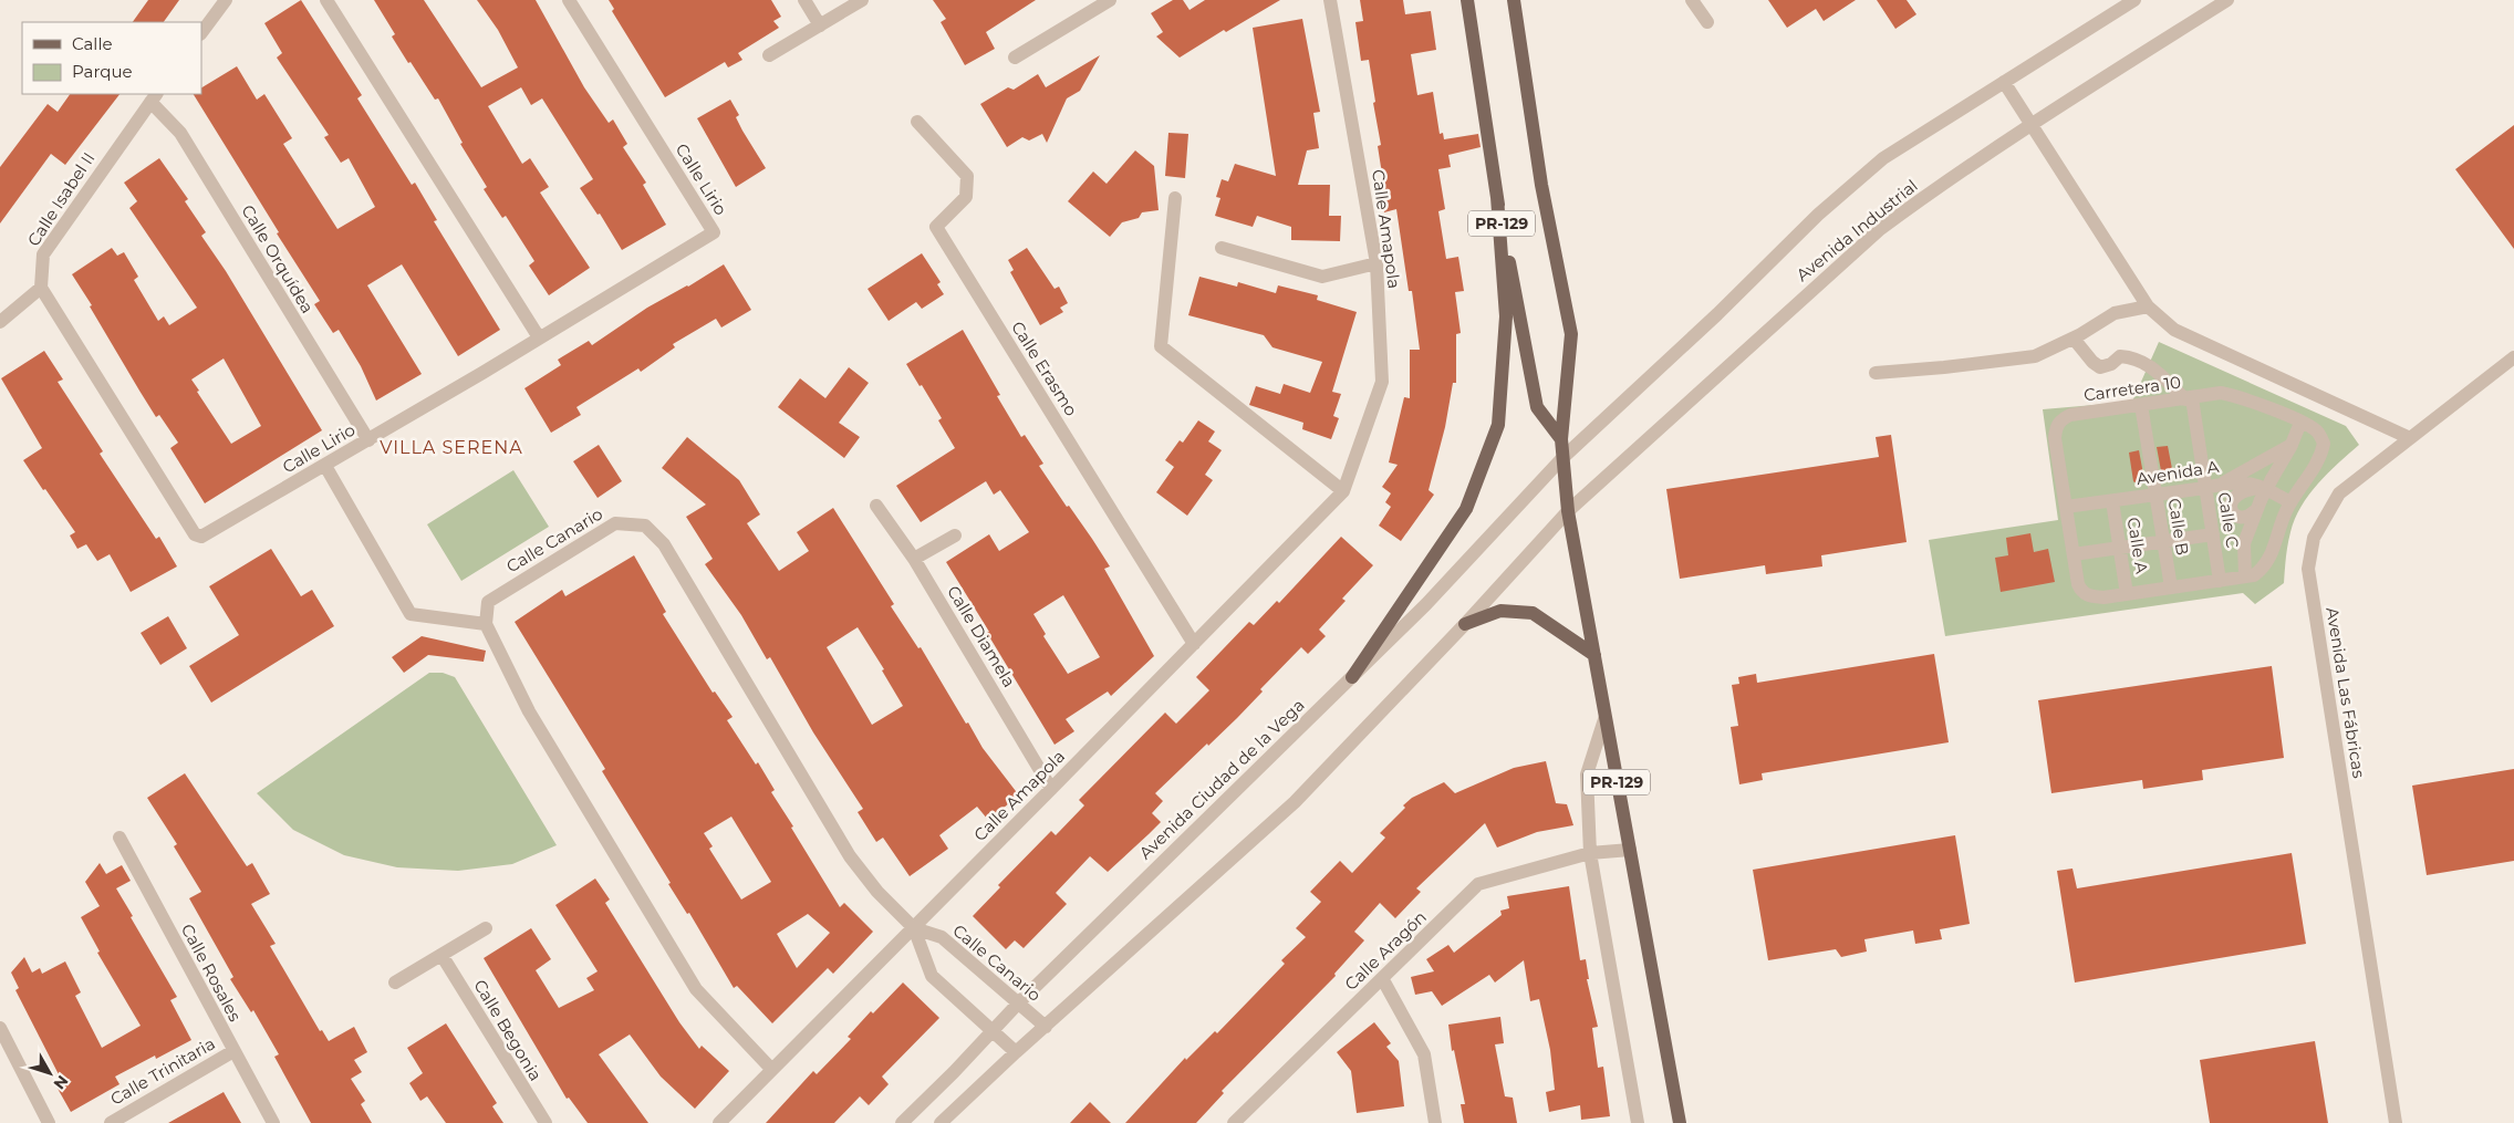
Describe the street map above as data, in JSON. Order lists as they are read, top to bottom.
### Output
{
  "streets": {
    "main road": ["PR-129"],
    "street": [
      "Calle Lirio",
      "Calle Isabel II",
      "Calle Amapola",
      "Avenida Industrial",
      "Calle Orquídea",
      "Calle Erasmo",
      "Carretera 10",
      "Avenida A",
      "Calle C",
      "Calle B",
      "Calle Canario",
      "Calle A",
      "Calle Diamela",
      "Avenida Las Fábricas",
      "Avenida Ciudad de la Vega",
      "Calle Aragón",
      "Calle Rosales",
      "Calle Begonia",
      "Calle Trinitaria"
    ]
  },
  "crossings": [
    ["Calle Lirio", "Calle Isabel II"],
    ["Calle Lirio", "Calle Orquídea"],
    ["Calle Isabel II", "Calle Orquídea"],
    ["PR-129", "Avenida Industrial"],
    ["PR-129", "Avenida Ciudad de la Vega"],
    ["Calle Amapola", "Calle Erasmo"],
    ["Calle Amapola", "Calle Canario"],
    ["Calle Amapola", "Calle Diamela"],
    ["Avenida Industrial", "Avenida Ciudad de la Vega"],
    ["Carretera 10", "Avenida A"],
    ["Carretera 10", "Calle C"],
    ["Carretera 10", "Calle B"],
    ["Carretera 10", "Calle A"],
    ["Avenida A", "Calle C"],
    ["Avenida A", "Calle B"],
    ["Avenida A", "Calle A"],
    ["Calle Canario", "Avenida Ciudad de la Vega"],
    ["Calle Rosales", "Calle Trinitaria"]
  ],
  "districts": ["VILLA SERENA"],
  "legend": ["Calle", "Parque"],
  "north": "bottom right"
}
